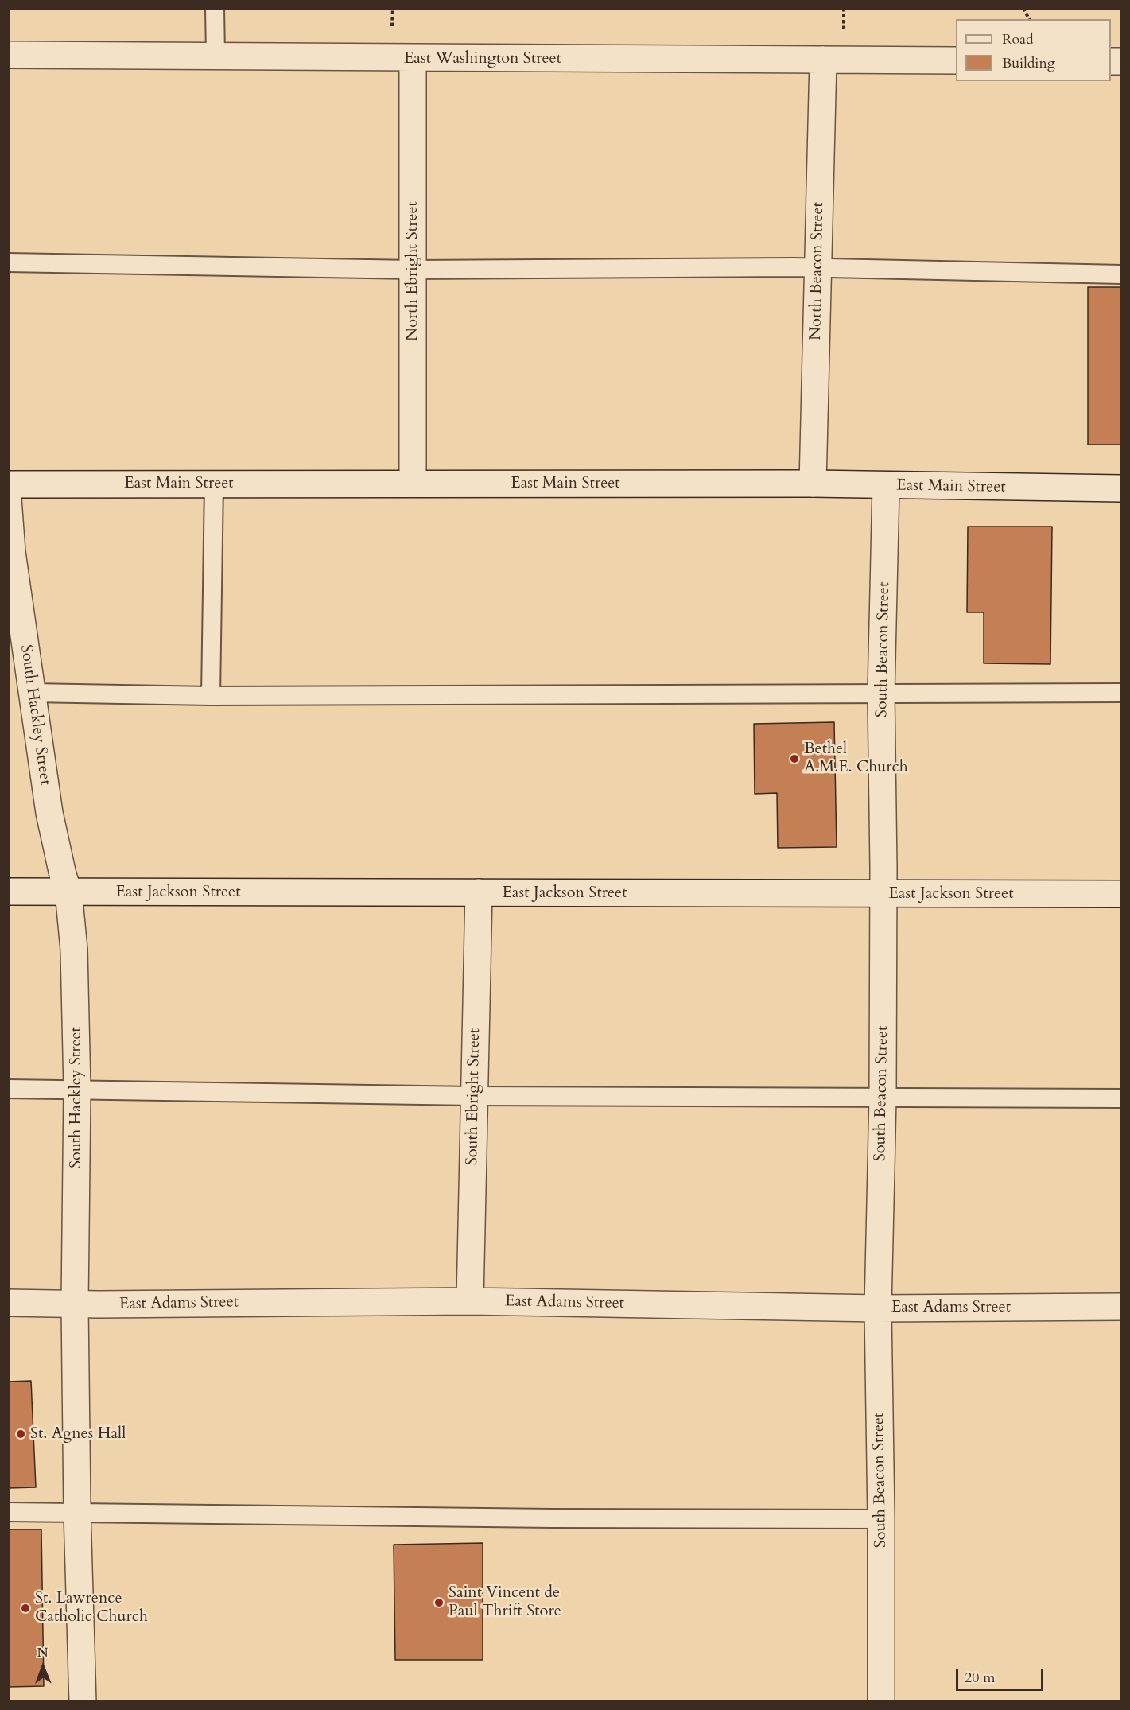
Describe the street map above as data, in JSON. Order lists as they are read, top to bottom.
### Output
{
  "streets": {
    "street": [
      "East Washington Street",
      "North Ebright Street",
      "North Beacon Street",
      "East Main Street",
      "South Beacon Street",
      "South Hackley Street",
      "East Jackson Street",
      "South Ebright Street",
      "East Adams Street"
    ]
  },
  "crossings": [
    ["East Washington Street", "North Ebright Street"],
    ["East Washington Street", "North Beacon Street"],
    ["North Ebright Street", "East Main Street"],
    ["North Beacon Street", "East Main Street"],
    ["East Main Street", "South Beacon Street"],
    ["South Beacon Street", "East Jackson Street"],
    ["South Beacon Street", "East Adams Street"],
    ["South Hackley Street", "East Jackson Street"],
    ["South Hackley Street", "East Adams Street"],
    ["East Jackson Street", "South Ebright Street"],
    ["South Ebright Street", "East Adams Street"]
  ],
  "places": [
    "Bethel A.M.E. Church",
    "St. Agnes Hall",
    "Saint Vincent de Paul Thrift Store",
    "St. Lawrence Catholic Church"
  ],
  "legend": ["Road", "Building"],
  "scale_bar": "20 m",
  "north": "top"
}
